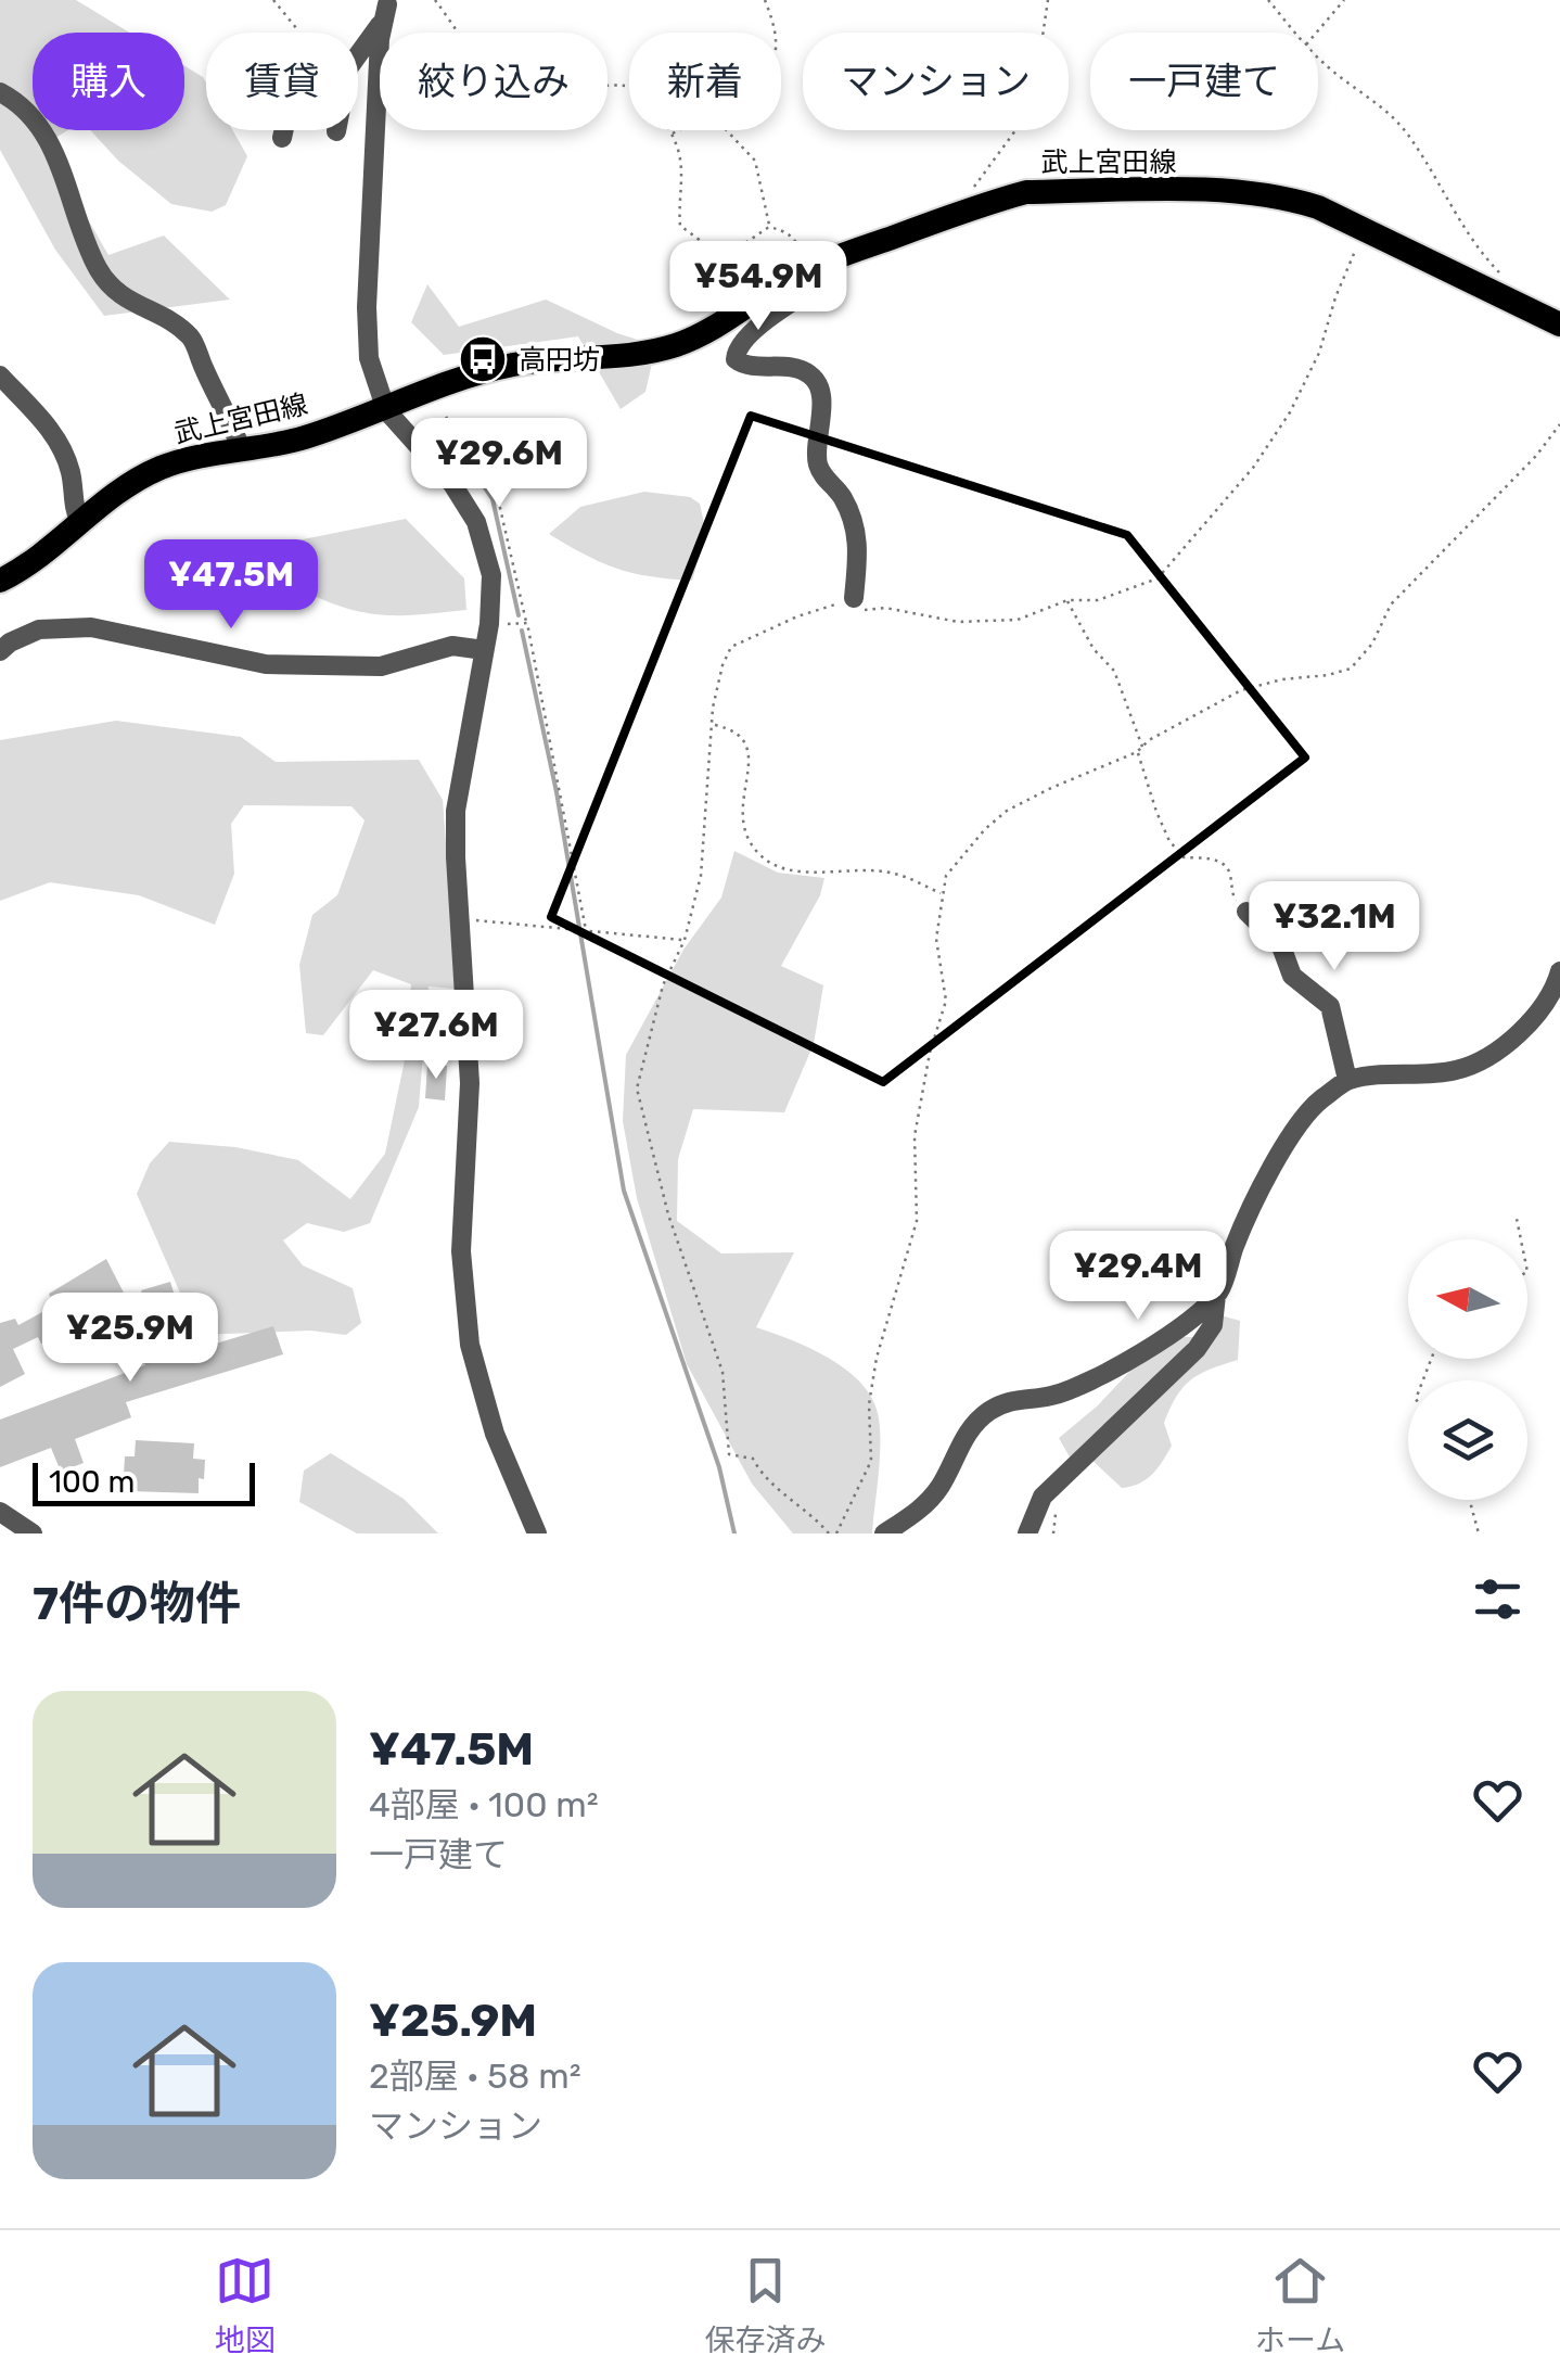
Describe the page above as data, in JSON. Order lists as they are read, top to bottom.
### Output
{
  "streets": {
    "main road": ["武上宮田線"]
  },
  "places": {
    "bus stop": ["高円坊"]
  },
  "scale_bar": "100 m",
  "north": "left",
  "page": {
    "chip": [
      "購入",
      "賃貸",
      "絞り込み",
      "新着",
      "マンション",
      "一戸建て"
    ],
    "price": [
      "¥54.9M",
      "¥29.6M",
      "¥47.5M",
      "¥32.1M",
      "¥27.6M",
      "¥29.4M",
      "¥25.9M"
    ],
    "scale": "100 m",
    "heading": "7件の物件",
    "list": [
      {
        "name": "¥47.5M",
        "note": "4部屋 · 100 m² · 一戸建て"
      },
      {
        "name": "¥25.9M",
        "note": "2部屋 · 58 m² · マンション"
      }
    ],
    "tabs": ["地図", "保存済み", "ホーム"]
  }
}
